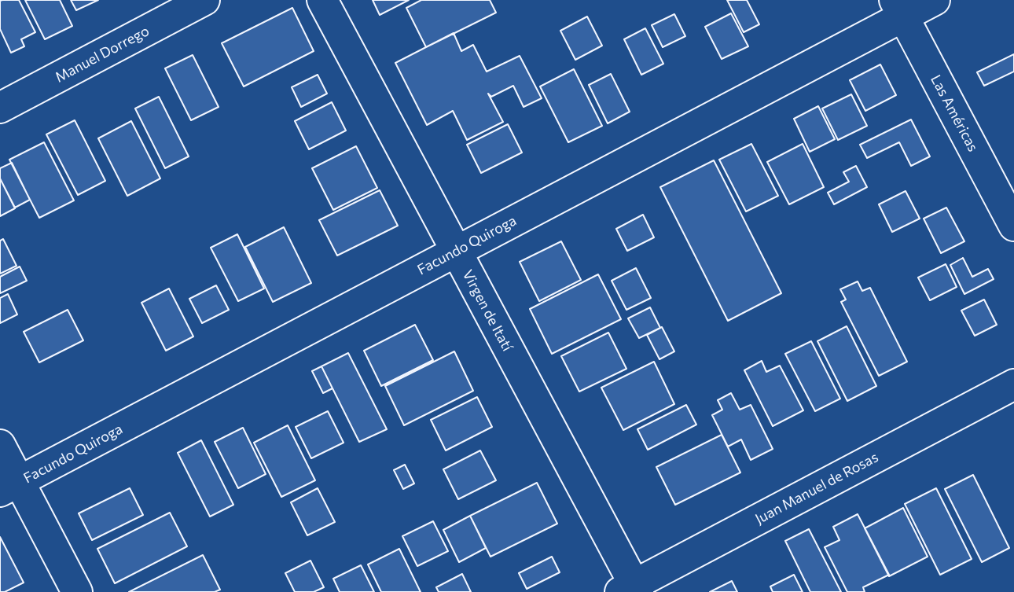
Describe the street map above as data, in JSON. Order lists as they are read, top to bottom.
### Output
{
  "streets": {
    "street": [
      "Manuel Dorrego",
      "Las Américas",
      "Facundo Quiroga",
      "Virgen de Itatí",
      "Juan Manuel de Rosas"
    ]
  },
  "crossings": [
    ["Las Américas", "Facundo Quiroga"],
    ["Facundo Quiroga", "Virgen de Itatí"],
    ["Virgen de Itatí", "Juan Manuel de Rosas"]
  ]
}
